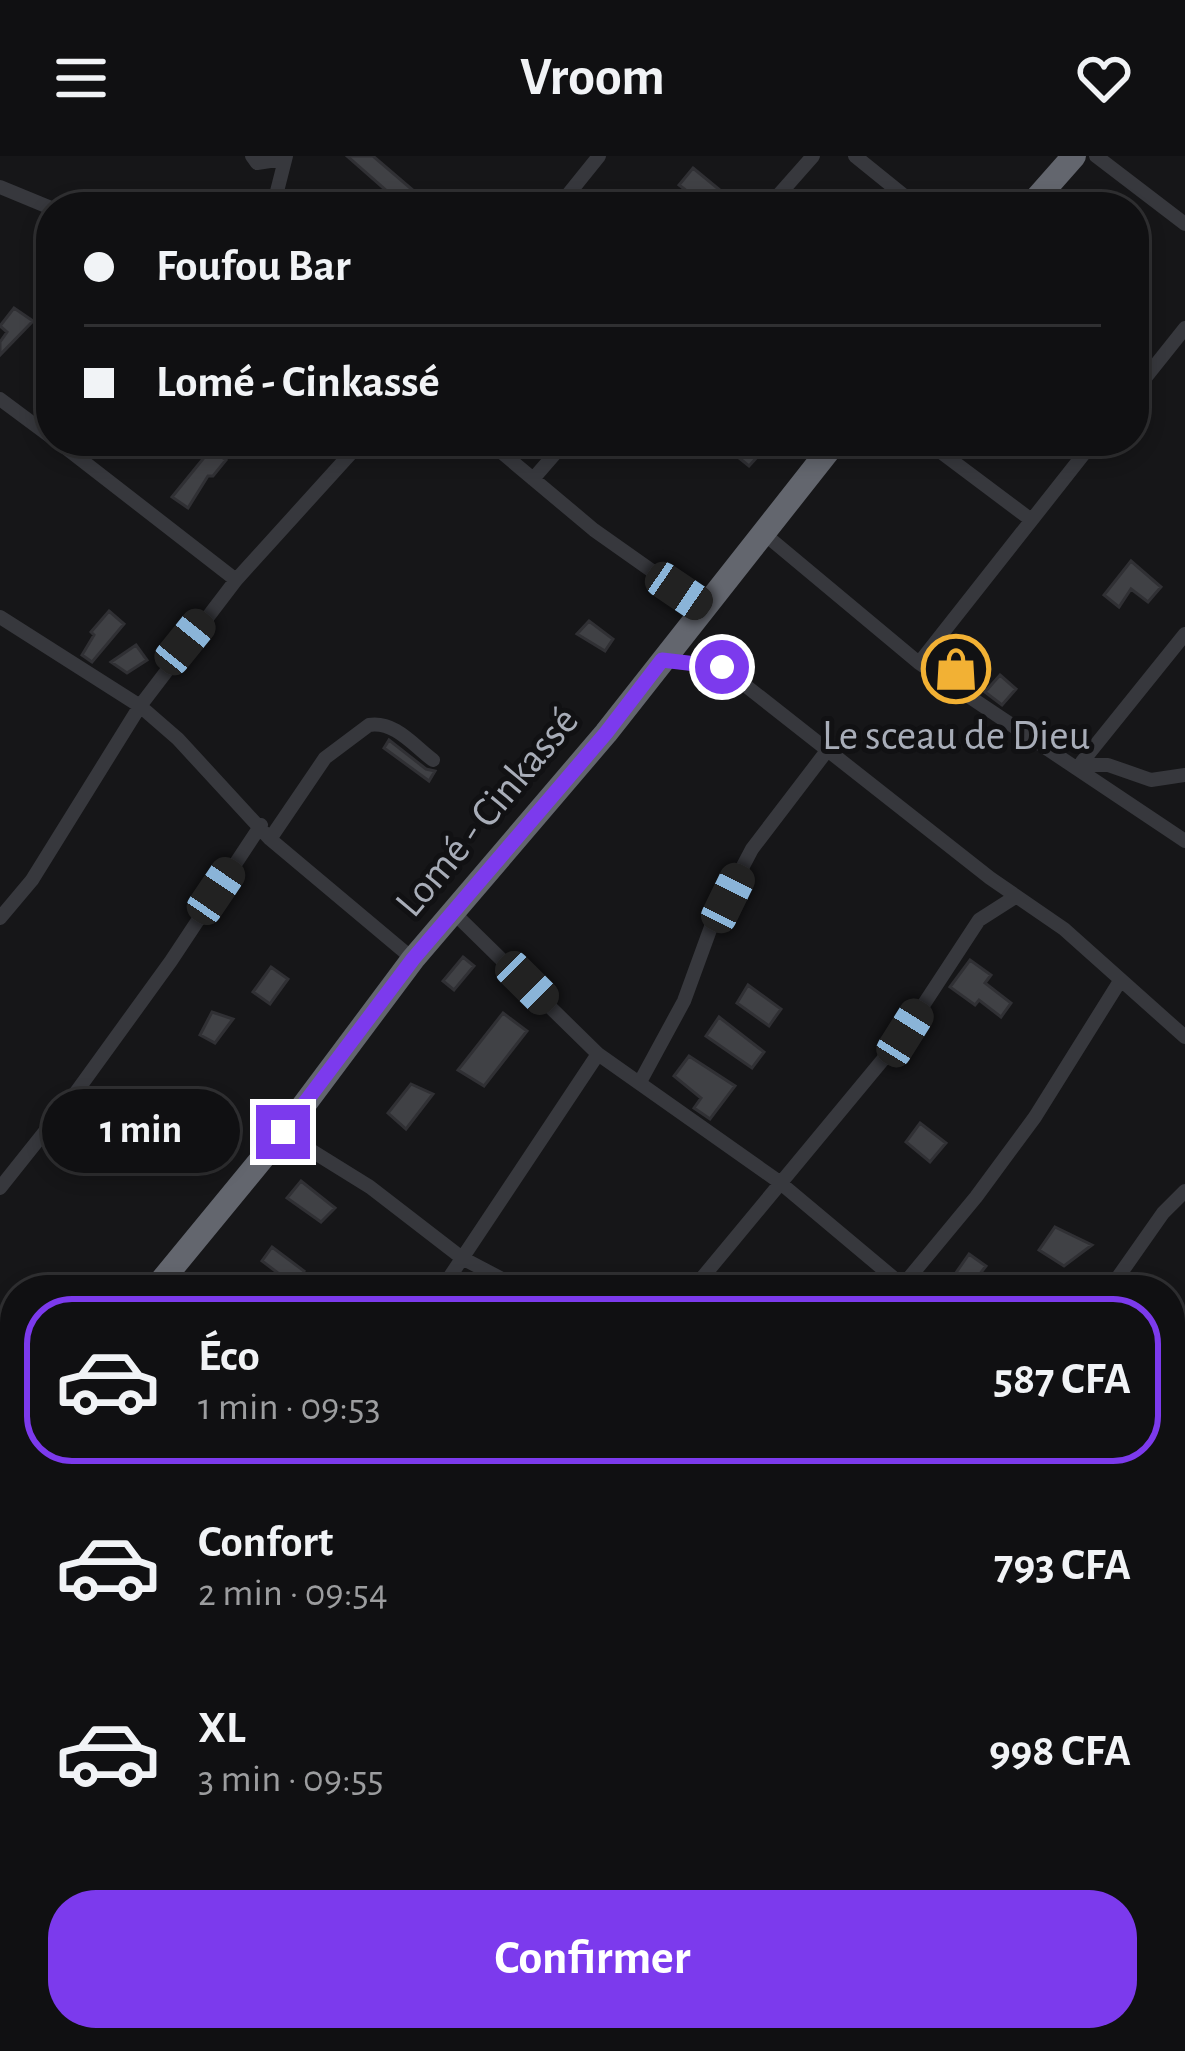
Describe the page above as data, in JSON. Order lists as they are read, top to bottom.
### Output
{
  "streets": {
    "highway": ["Lomé - Cinkassé"]
  },
  "places": {
    "shop": ["Le sceau de Dieu"]
  },
  "page": {
    "header": "Vroom",
    "banner": ["Foufou Bar", "Lomé - Cinkassé"],
    "bubble": "1 min",
    "list": [
      {
        "name": "Éco",
        "note": "1 min · 09:53",
        "value": "587 CFA"
      },
      {
        "name": "Confort",
        "note": "2 min · 09:54",
        "value": "793 CFA"
      },
      {
        "name": "XL",
        "note": "3 min · 09:55",
        "value": "998 CFA"
      }
    ],
    "buttons": "Confirmer"
  }
}
